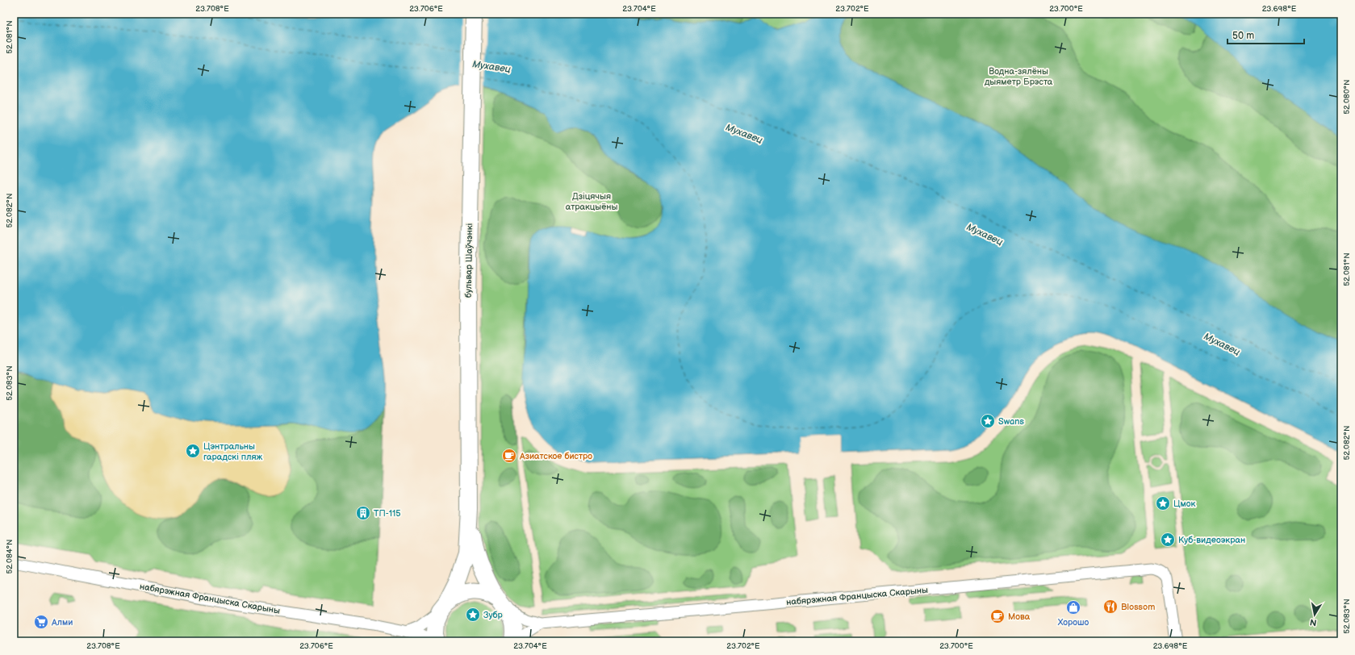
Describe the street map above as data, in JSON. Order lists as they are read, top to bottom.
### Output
{
  "streets": {
    "main road": ["бульвар Шаўчэнкі"],
    "street": ["набярэжная Францыска Скарыны"]
  },
  "crossings": [
    ["бульвар Шаўчэнкі", "набярэжная Францыска Скарыны"]
  ],
  "water": ["Мухавец"],
  "parks": ["Водна-зялёны дыяметр Брэста", "Дзіцячыя атракцыёны"],
  "places": {
    "place": [
      "Swans",
      "Цэнтральны гарадскі пляж",
      "Цмок",
      "Куб-видеоэкран",
      "Зубр"
    ],
    "cafe": ["Азиатское бистро", "Мова"],
    "building": ["ТП-115"],
    "restaurant": ["Blossom"],
    "shop": ["Хорошо"],
    "supermarket": ["Алми"]
  },
  "scale_bar": "50 m",
  "north": "bottom",
  "coordinates": [
    "23.708°E",
    "23.706°E",
    "23.704°E",
    "23.702°E",
    "23.700°E",
    "23.698°E",
    "52.081°N",
    "52.080°N",
    "52.082°N",
    "52.083°N",
    "52.084°N"
  ]
}
